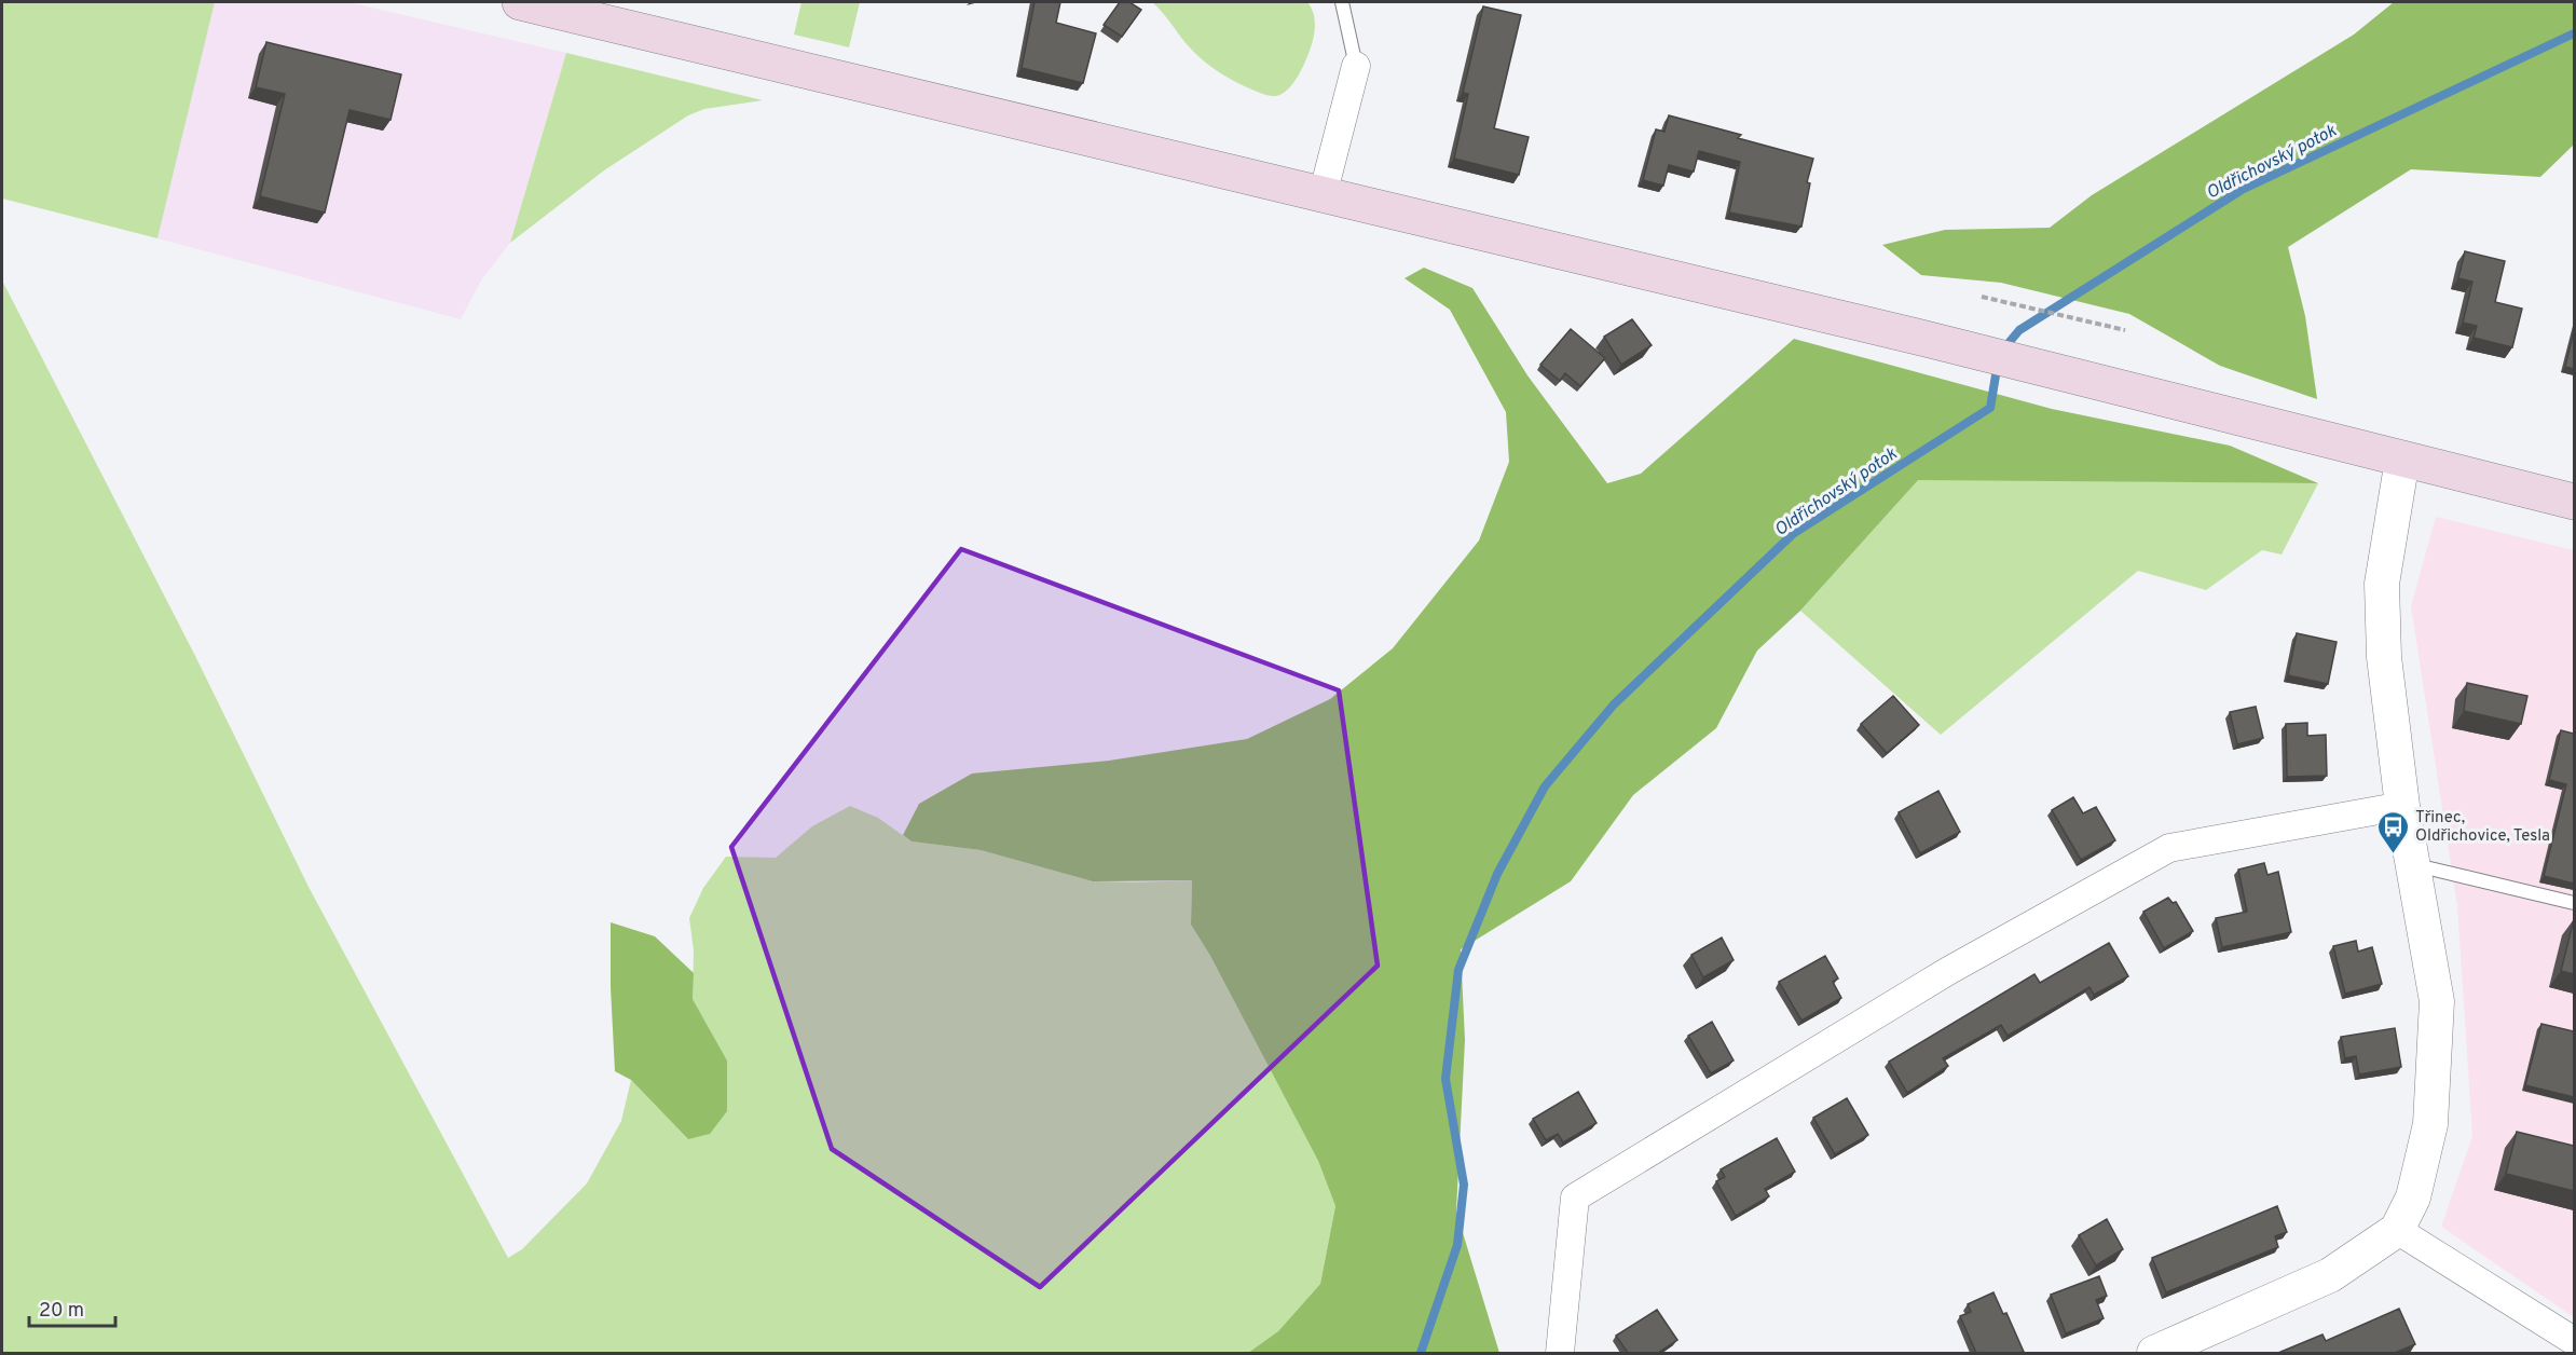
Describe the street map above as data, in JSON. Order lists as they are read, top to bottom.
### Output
{
  "water": ["Oldřichovský potok"],
  "places": {
    "bus stop": ["Třinec, Oldřichovice, Tesla"]
  },
  "scale_bar": "20 m"
}
